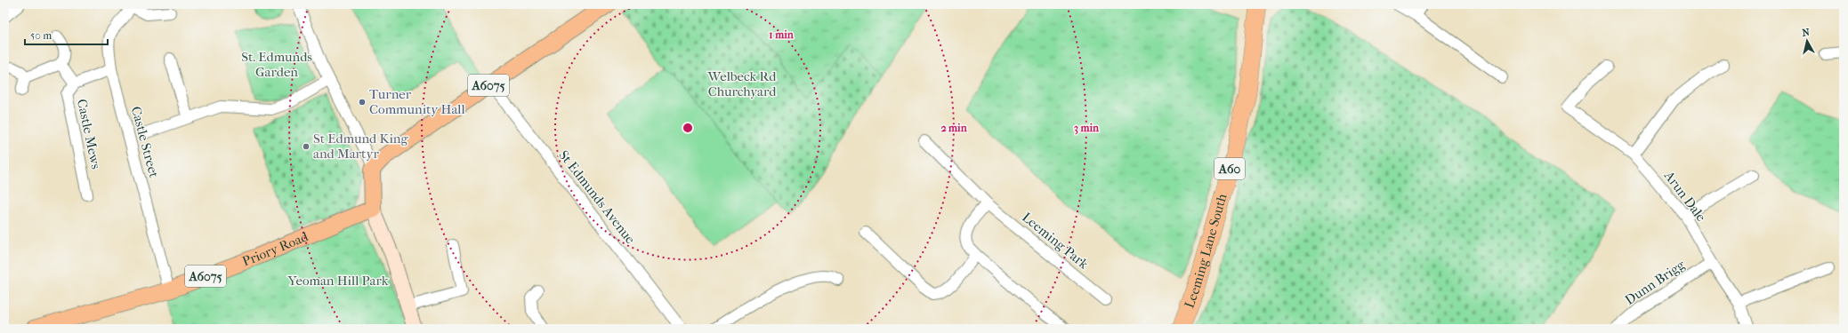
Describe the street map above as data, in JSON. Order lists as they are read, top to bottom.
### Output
{
  "streets": {
    "highway": ["A60", "Leeming Lane South"],
    "main road": ["A6075", "Priory Road"],
    "street": [
      "Castle Mews",
      "Castle Street",
      "Arun Dale",
      "St Edmunds Avenue",
      "Leeming Park",
      "Dunn Brigg"
    ]
  },
  "crossings": [
    ["A6075", "St Edmunds Avenue"],
    ["Castle Mews", "Castle Street"],
    ["Castle Street", "Priory Road"],
    ["Arun Dale", "Dunn Brigg"]
  ],
  "parks": ["St. Edmunds Garden", "Welbeck Rd Churchyard", "Yeoman Hill Park"],
  "places": ["Turner Community Hall", "St Edmund King and Martyr"],
  "scale_bar": "50 m",
  "north": "top",
  "rings": ["1 min", "2 min", "3 min"]
}
